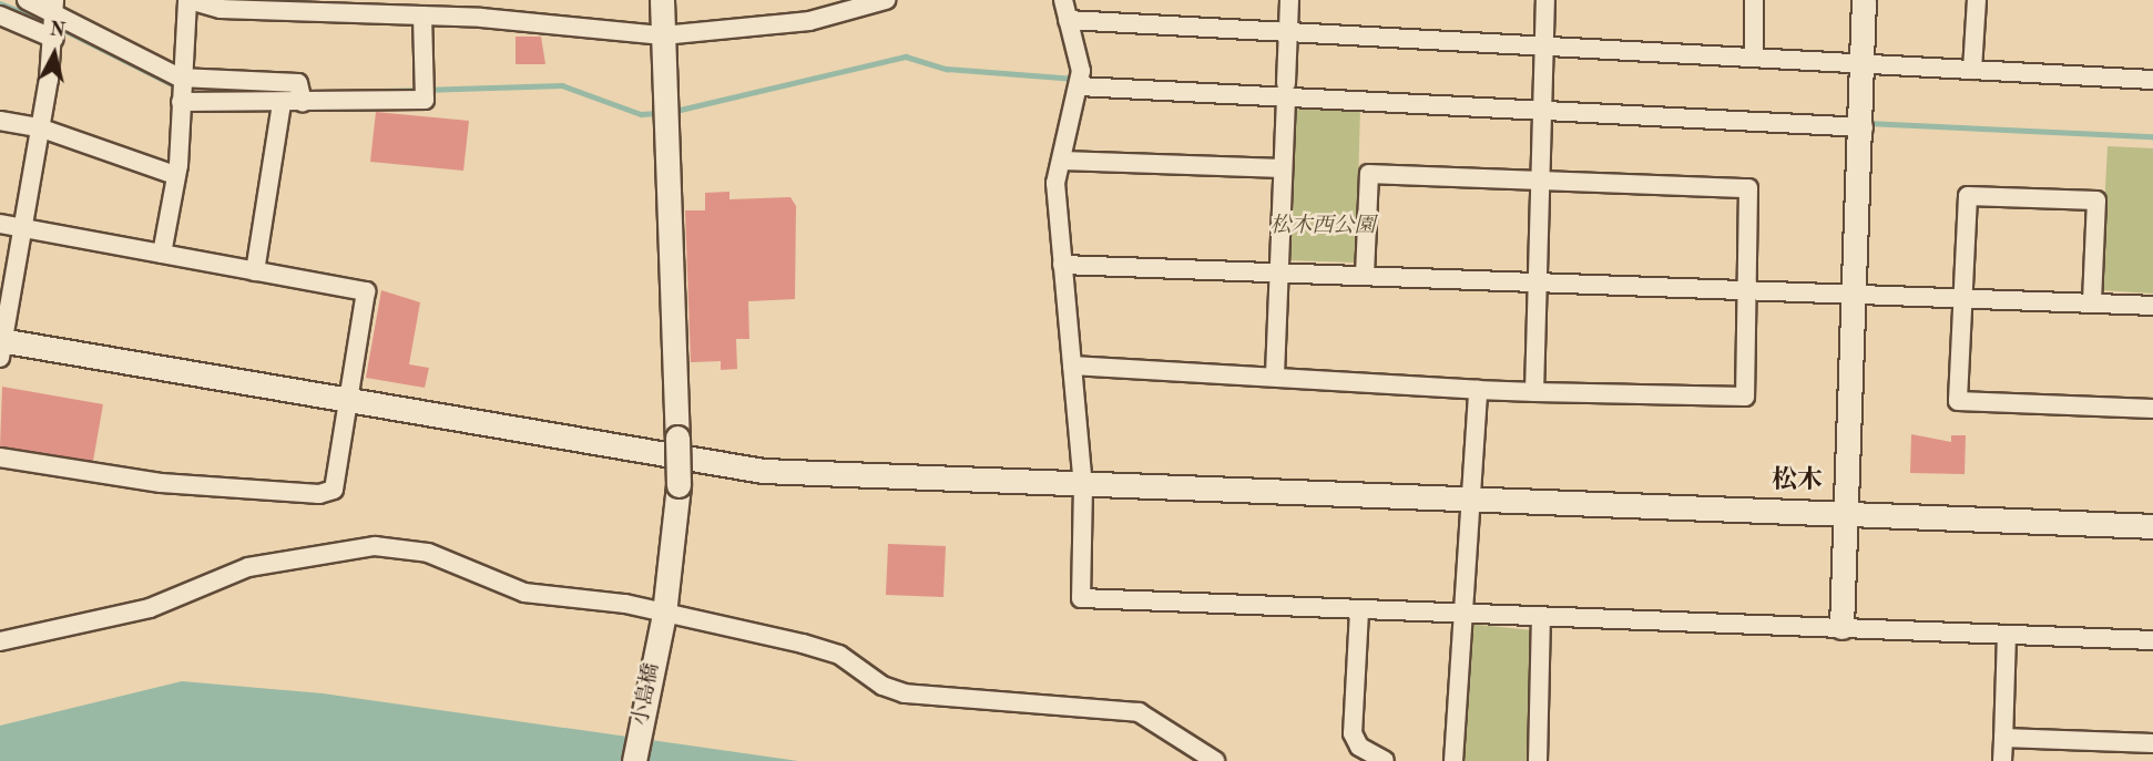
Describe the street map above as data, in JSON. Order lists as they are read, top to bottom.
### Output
{
  "streets": {
    "street": ["小島橋"]
  },
  "districts": ["松木"],
  "parks": ["松木西公園"],
  "north": "top"
}
